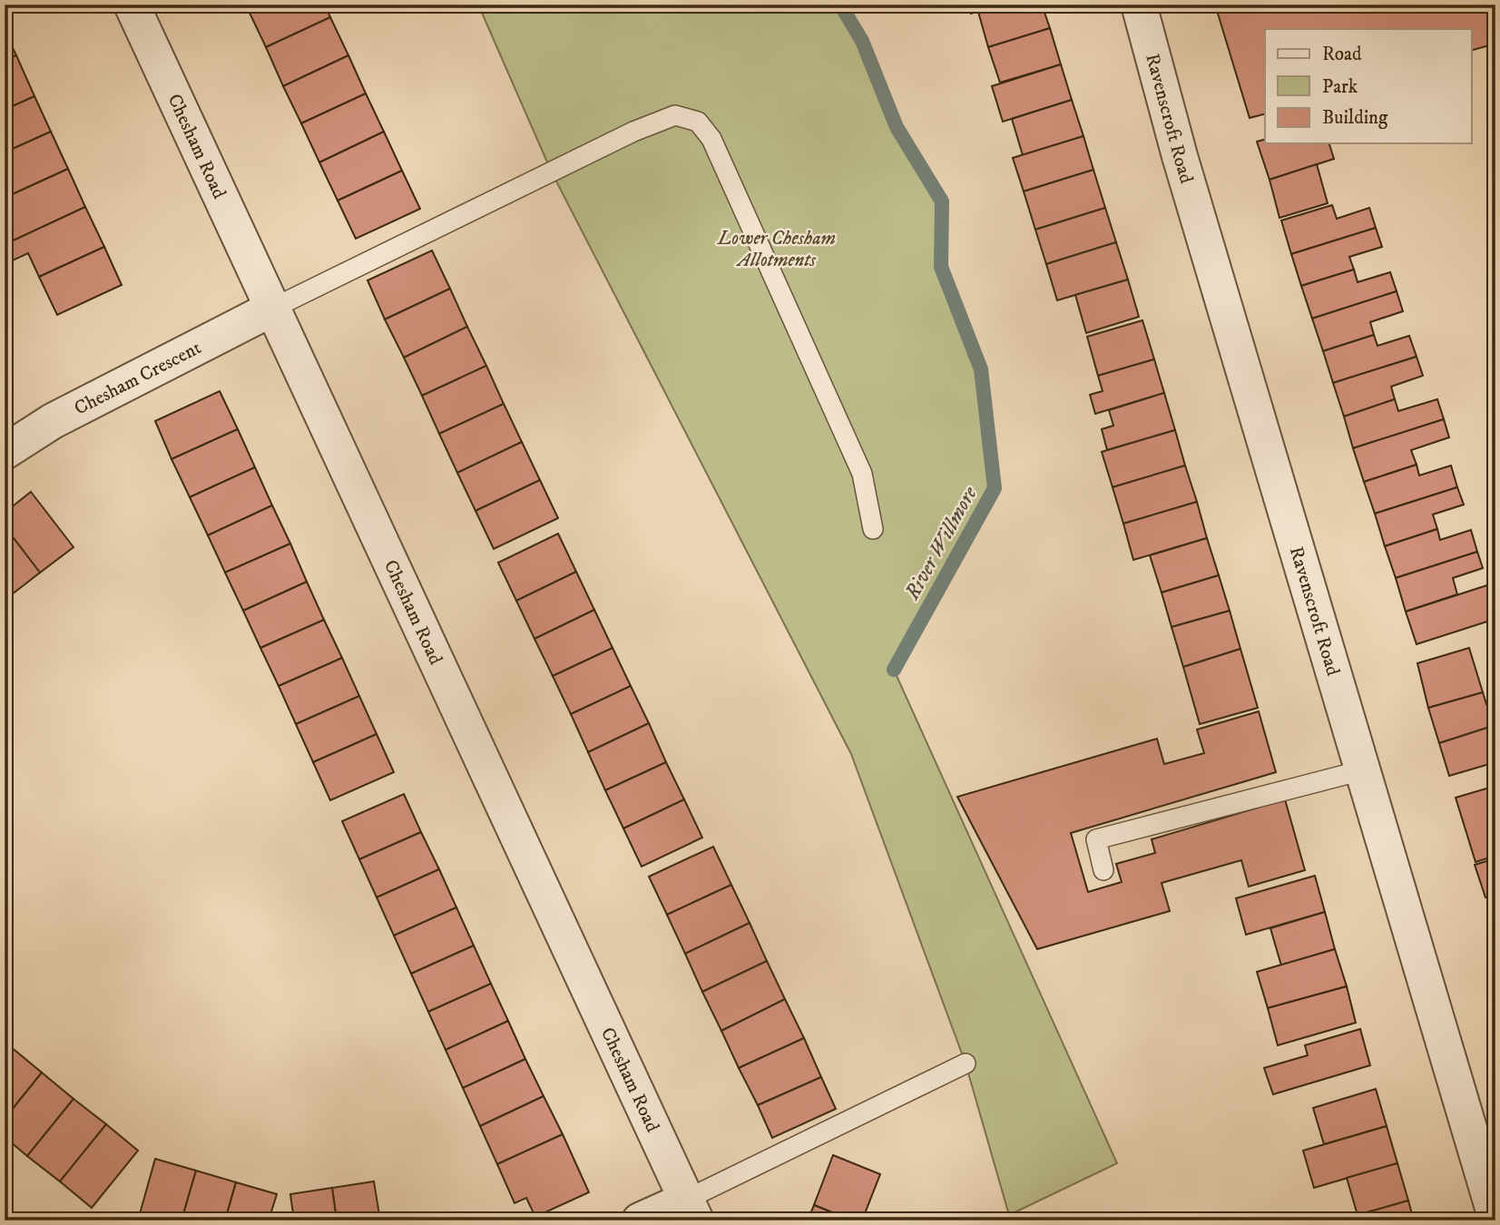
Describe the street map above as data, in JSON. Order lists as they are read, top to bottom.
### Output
{
  "streets": {
    "street": ["Ravenscroft Road", "Chesham Road", "Chesham Crescent"]
  },
  "crossings": [
    ["Chesham Road", "Chesham Crescent"]
  ],
  "water": ["River Willmore"],
  "parks": ["Lower Chesham Allotments"],
  "legend": ["Road", "Park", "Building"]
}
